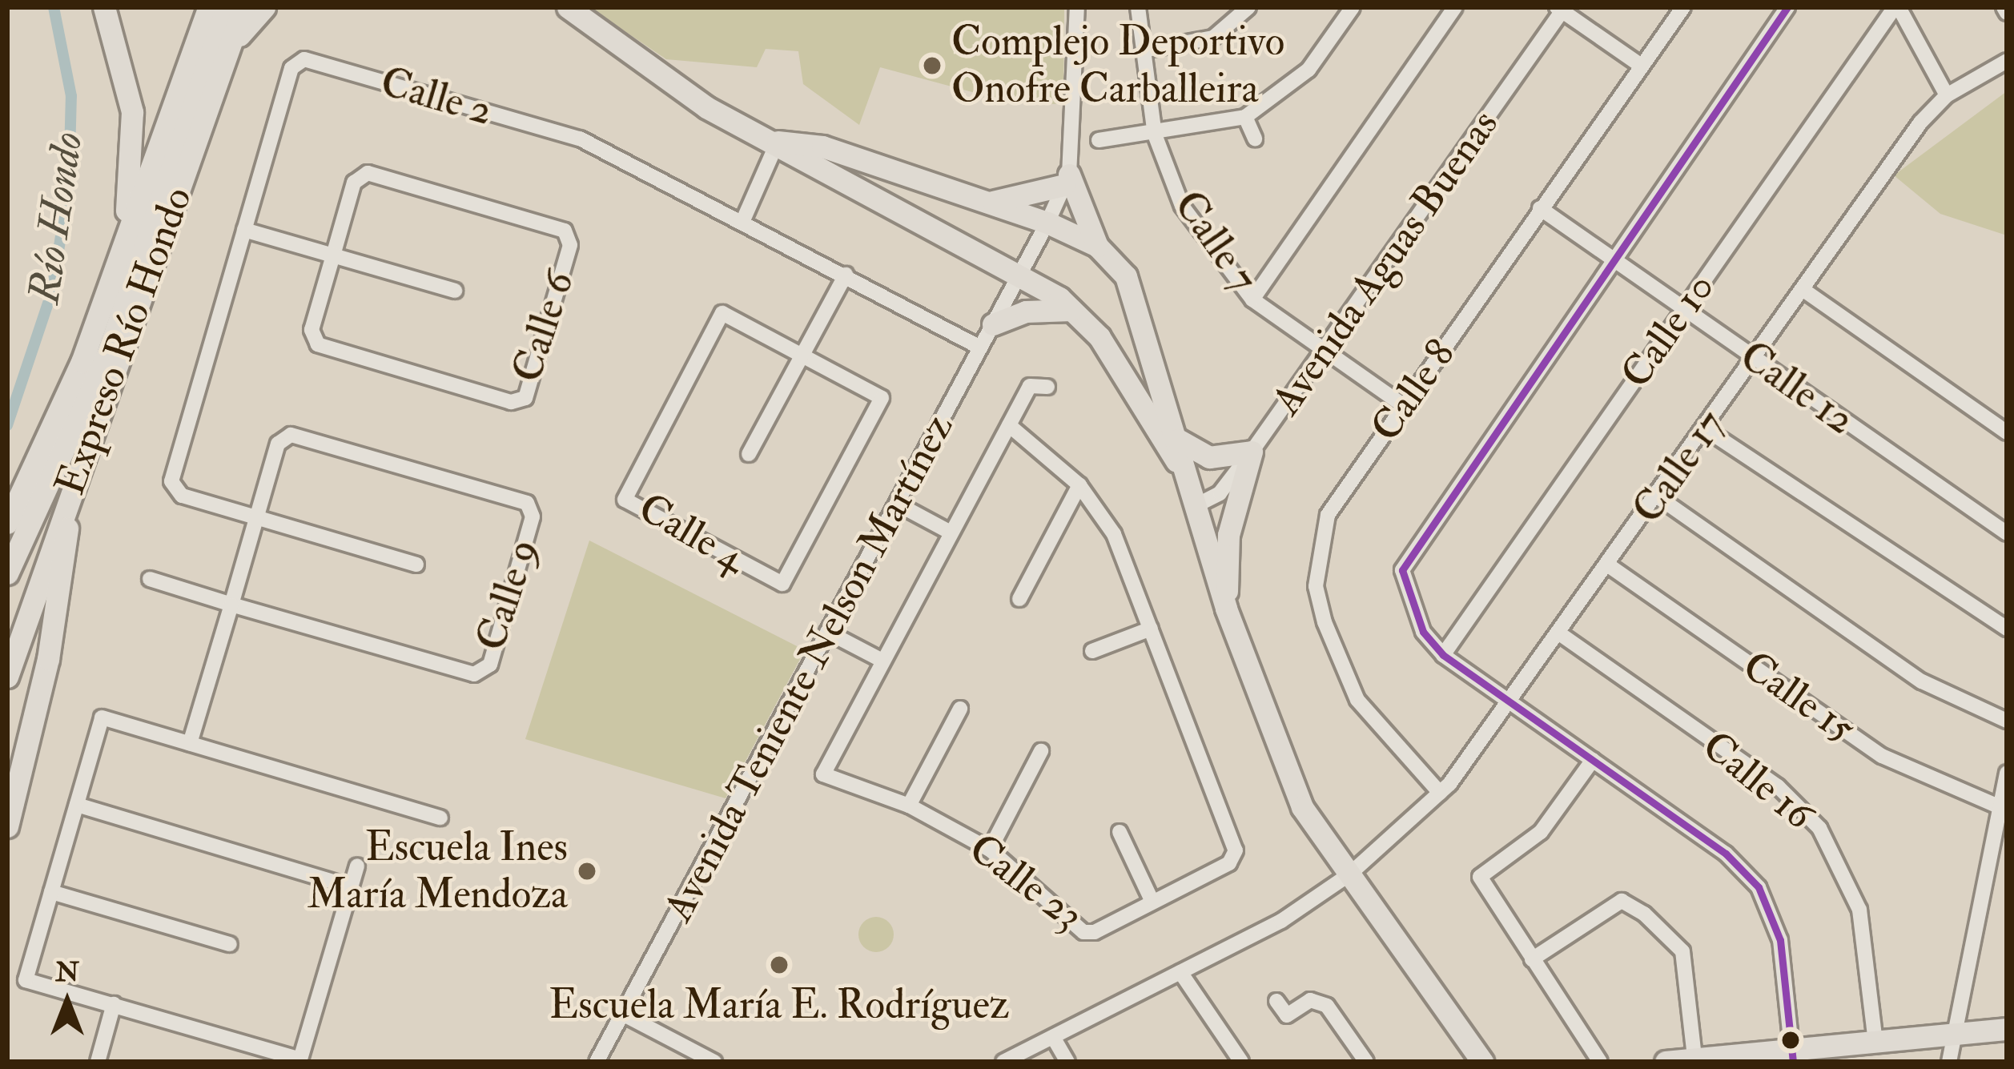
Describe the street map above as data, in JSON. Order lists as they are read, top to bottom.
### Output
{
  "streets": {
    "highway": ["Expreso Río Hondo"],
    "street": [
      "Calle 2",
      "Calle 7",
      "Avenida Aguas Buenas",
      "Calle 6",
      "Calle 10",
      "Calle 12",
      "Calle 8",
      "Calle 17",
      "Calle 4",
      "Calle 9",
      "Avenida Teniente Nelson Martínez",
      "Calle 15",
      "Calle 16",
      "Calle 23"
    ]
  },
  "crossings": [
    ["Calle 2", "Calle 9"],
    ["Calle 2", "Avenida Teniente Nelson Martínez"],
    ["Calle 7", "Avenida Aguas Buenas"],
    ["Calle 7", "Calle 8"],
    ["Calle 10", "Calle 12"],
    ["Calle 12", "Calle 8"],
    ["Calle 12", "Calle 17"],
    ["Calle 8", "Calle 17"],
    ["Calle 17", "Calle 15"],
    ["Calle 17", "Calle 16"]
  ],
  "water": ["Río Hondo"],
  "places": ["Complejo Deportivo Onofre Carballeira", "Escuela Ines María Mendoza", "Escuela María E. Rodríguez"],
  "north": "top"
}
